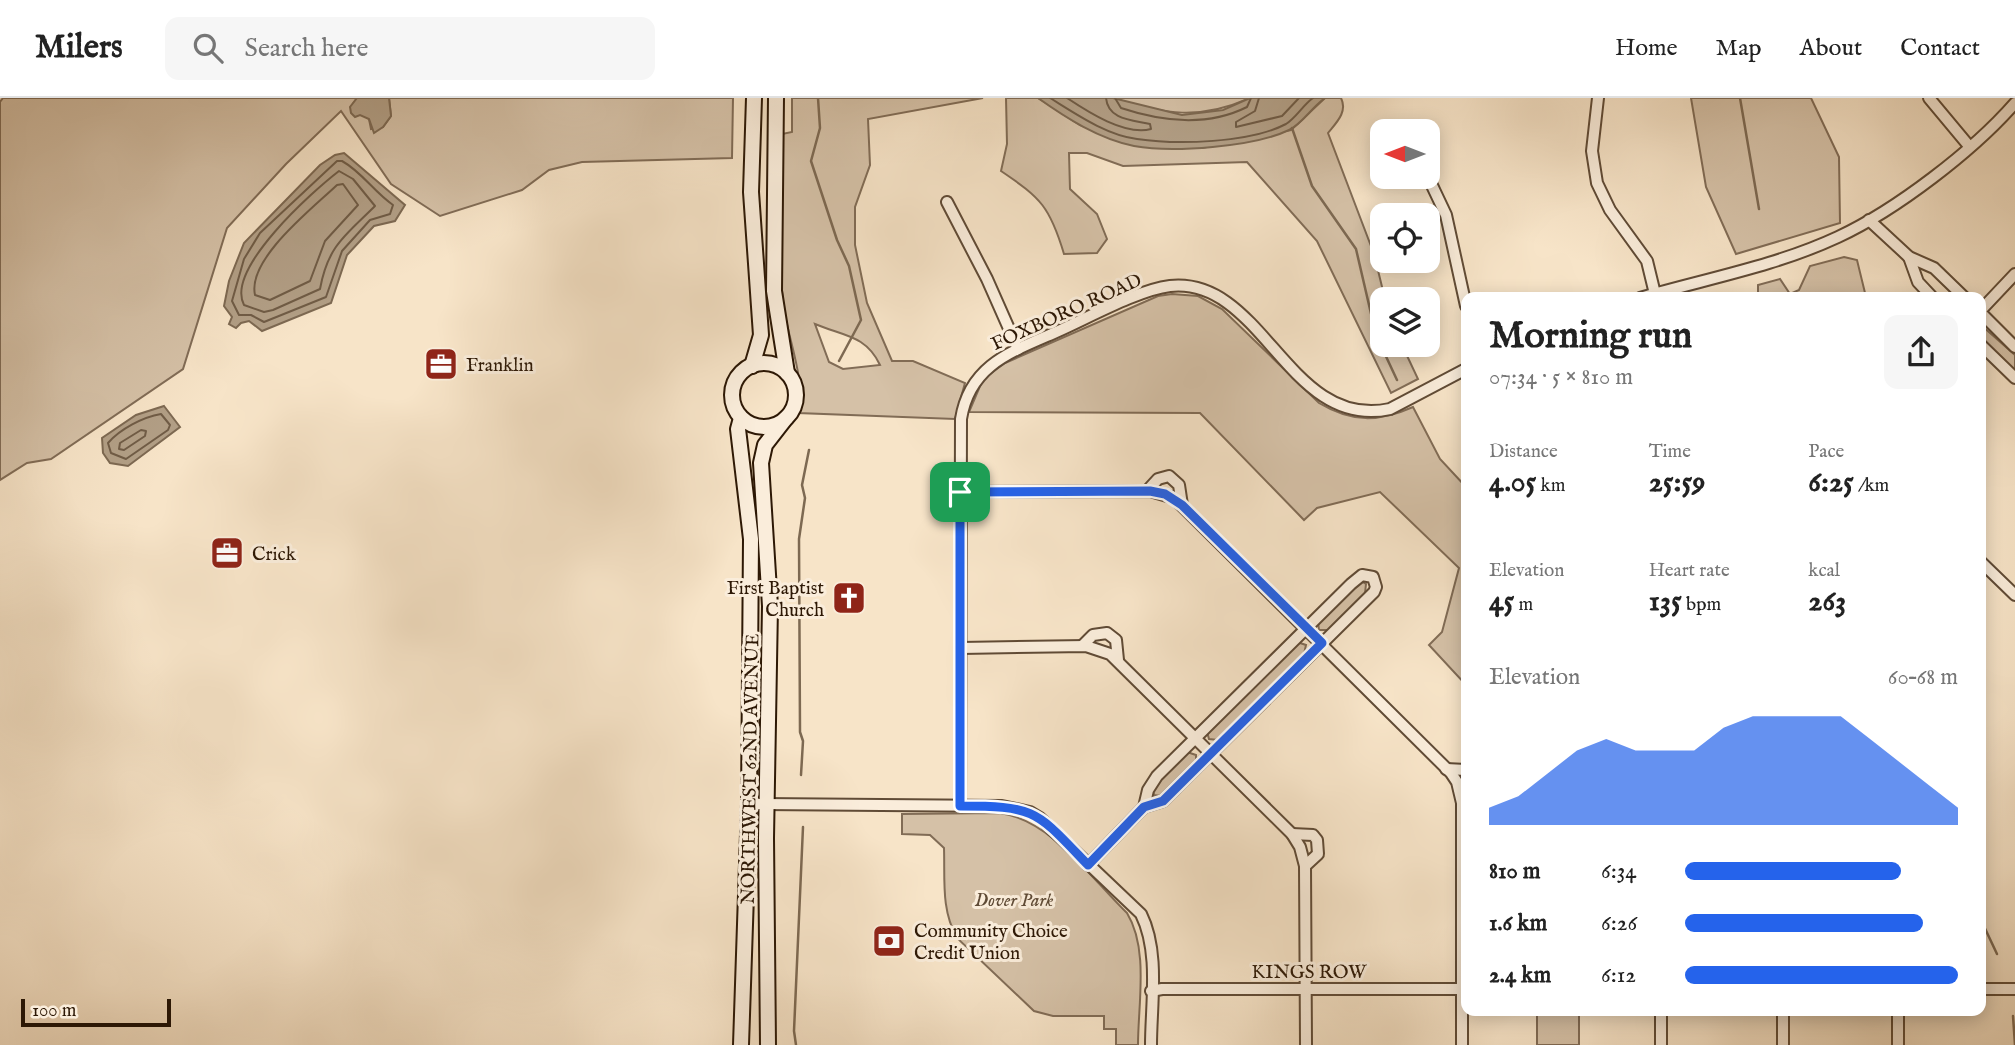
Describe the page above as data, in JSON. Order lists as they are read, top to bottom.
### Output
{
  "streets": {
    "street": ["FOXBORO ROAD", "NORTHWEST 62ND AVENUE", "KINGS ROW"]
  },
  "parks": ["Dover Park"],
  "places": {
    "office": ["Franklin", "Crick"],
    "church": ["First Baptist Church"],
    "bank": ["Community Choice Credit Union"]
  },
  "scale_bar": "100 m",
  "north": "left",
  "page": {
    "header": "Milers",
    "search": "Search here",
    "nav": [
      "Home",
      "Map",
      "About",
      "Contact"
    ],
    "heading": ["Morning run", "07:34 · 5 × 810 m"],
    "stats": [
      ["Distance", "4.05 km"],
      ["Time", "25:59"],
      ["Pace", "6:25 /km"],
      ["Elevation", "45 m"],
      ["Heart rate", "135 bpm"],
      ["kcal", "263"]
    ],
    "chart": ["Elevation", "60–68 m"],
    "list": [
      {
        "name": "810 m",
        "note": "6:34"
      },
      {
        "name": "1.6 km",
        "note": "6:26"
      },
      {
        "name": "2.4 km",
        "note": "6:12"
      }
    ],
    "scale": "100 m"
  }
}
